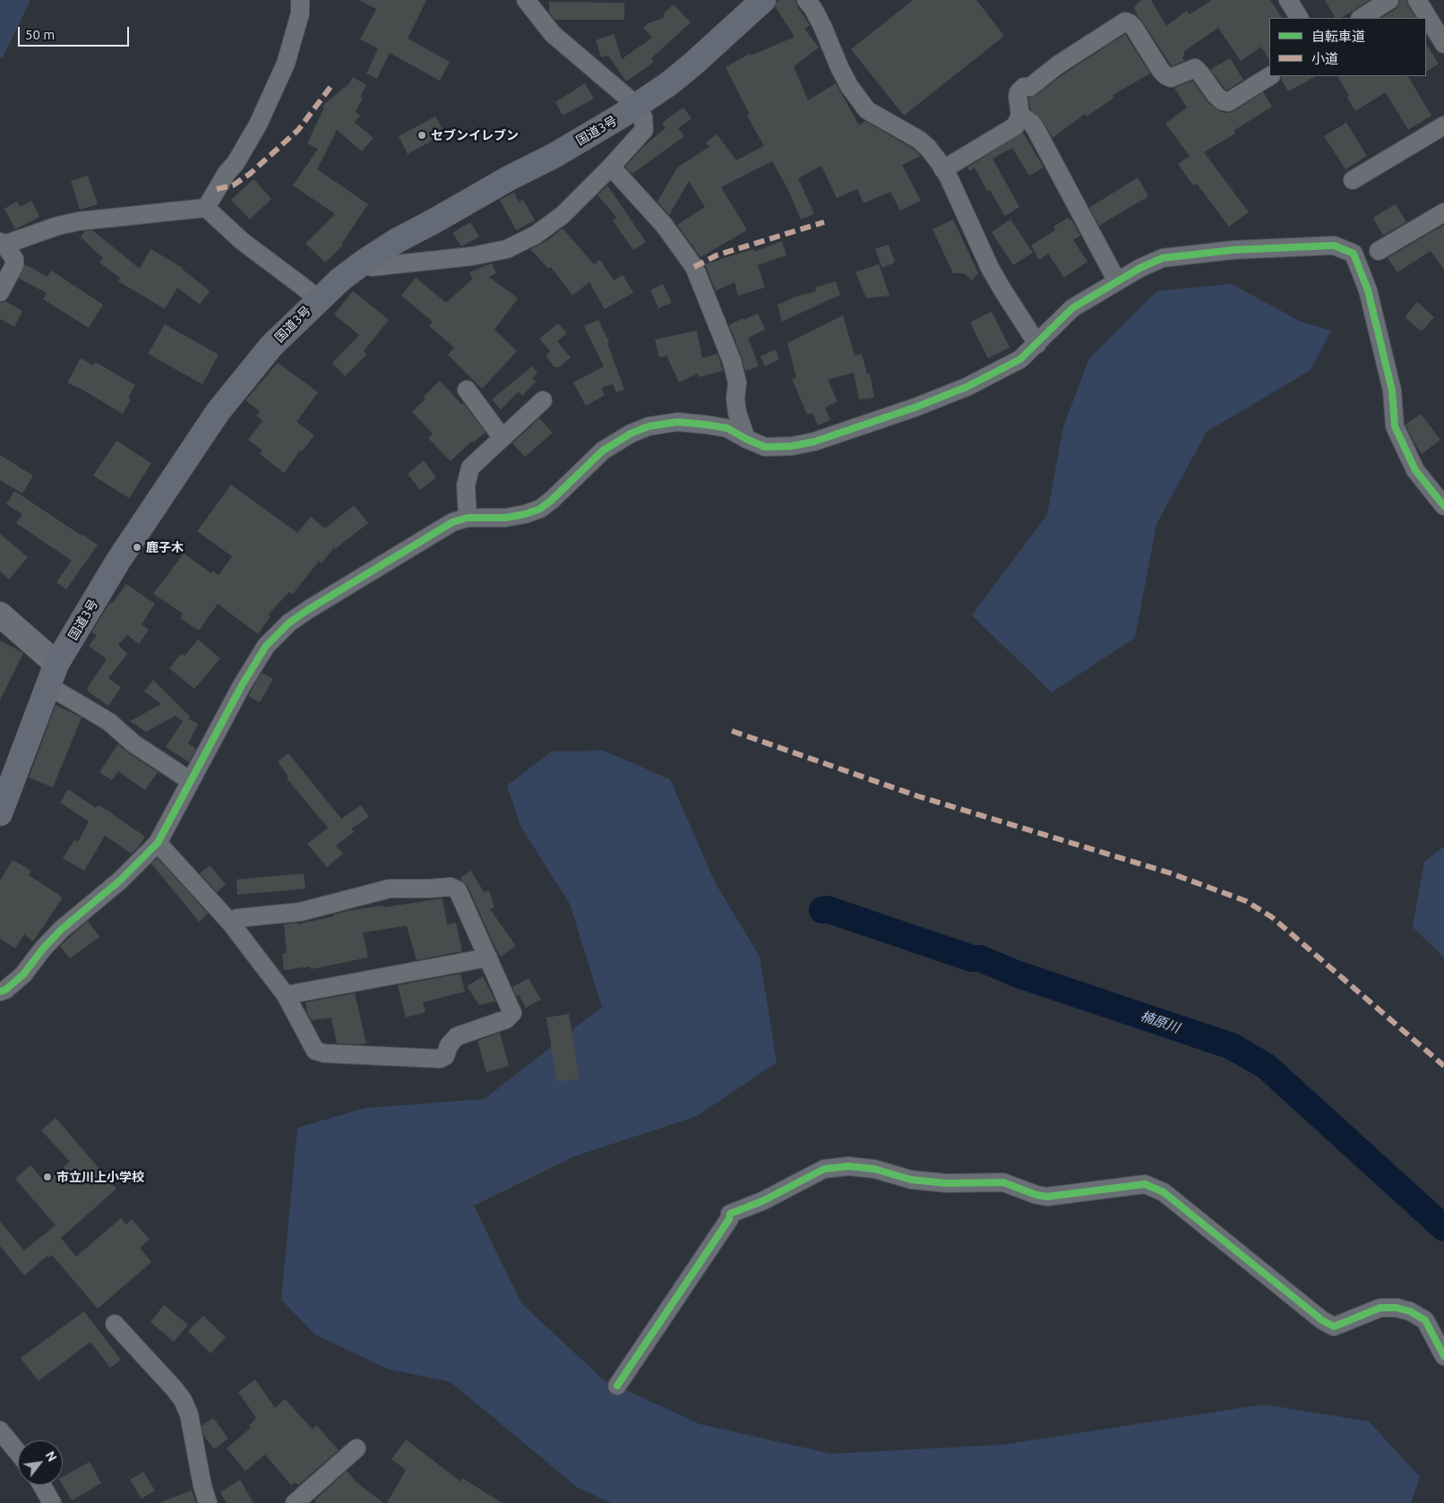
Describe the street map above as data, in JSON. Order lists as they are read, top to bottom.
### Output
{
  "streets": {
    "highway": ["国道3号"]
  },
  "water": ["楠原川"],
  "places": ["セブンイレブン", "鹿子木", "市立川上小学校"],
  "legend": ["自転車道", "小道"],
  "scale_bar": "50 m",
  "north": "top right"
}
